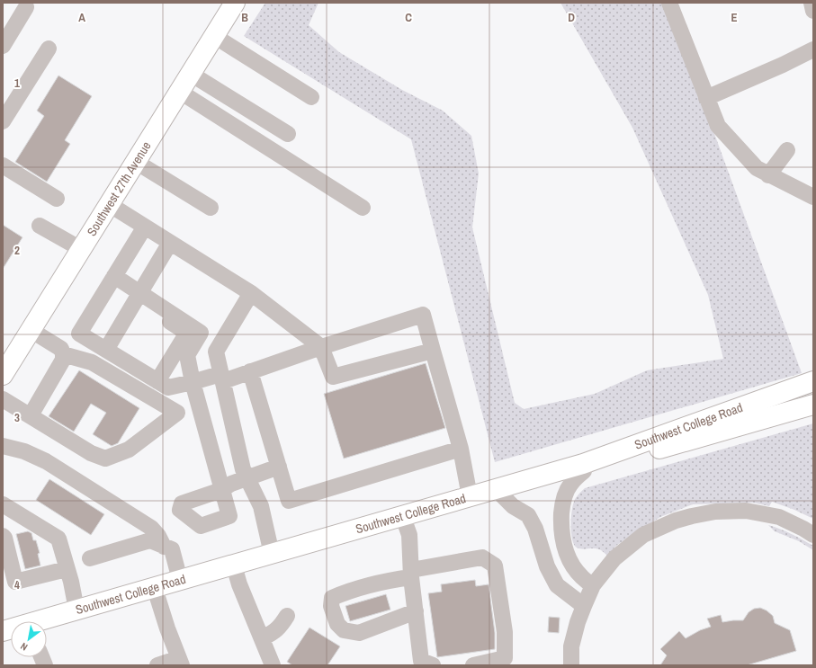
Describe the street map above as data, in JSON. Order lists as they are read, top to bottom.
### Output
{
  "streets": {
    "main road": ["Southwest 27th Avenue", "Southwest College Road"]
  },
  "north": "bottom left",
  "grid": {
    "columns": [
      "A",
      "B",
      "C",
      "D",
      "E"
    ],
    "rows": [
      "1",
      "2",
      "3",
      "4"
    ]
  }
}
